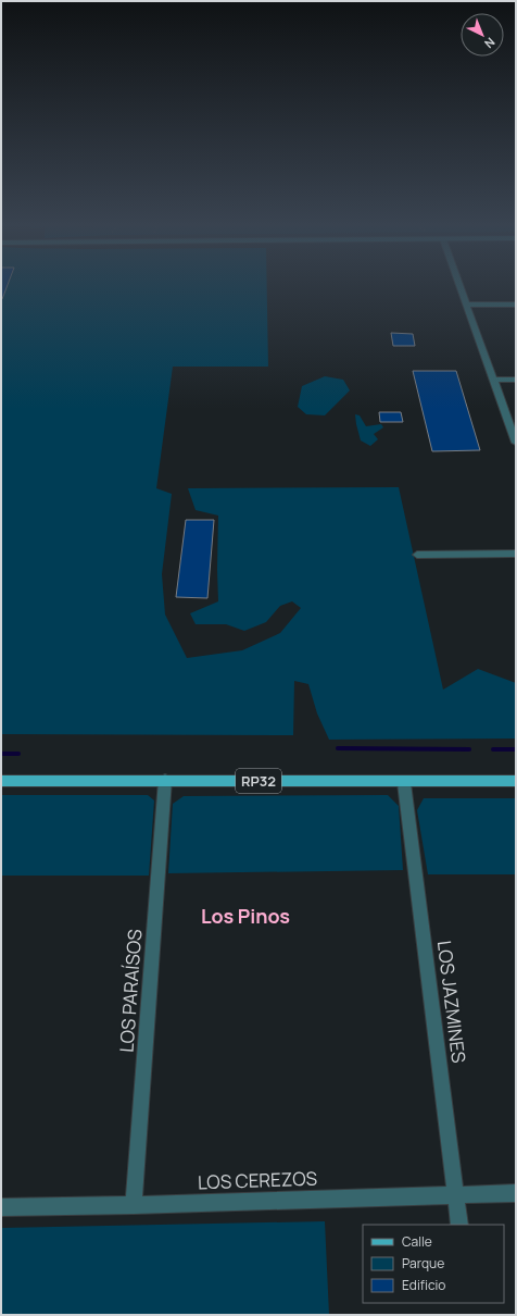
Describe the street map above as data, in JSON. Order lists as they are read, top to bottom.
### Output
{
  "streets": {
    "main road": ["RP32"],
    "street": ["LOS PARAÍSOS", "LOS JAZMINES", "LOS CEREZOS"]
  },
  "crossings": [
    ["RP32", "LOS PARAÍSOS"],
    ["RP32", "LOS JAZMINES"],
    ["LOS PARAÍSOS", "LOS CEREZOS"],
    ["LOS JAZMINES", "LOS CEREZOS"]
  ],
  "districts": ["Los Pinos"],
  "legend": ["Calle", "Parque", "Edificio"],
  "north": "bottom right"
}
